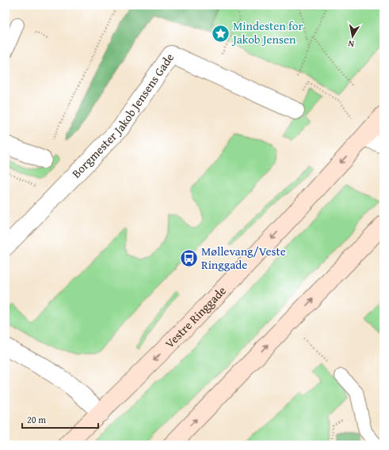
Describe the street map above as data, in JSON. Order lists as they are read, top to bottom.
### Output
{
  "streets": {
    "main road": ["Vestre Ringgade"],
    "street": ["Borgmester Jakob Jensens Gade"]
  },
  "places": {
    "place": ["Mindesten for Jakob Jensen"],
    "bus stop": ["Møllevang/Veste Ringgade"]
  },
  "scale_bar": "20 m",
  "north": "bottom"
}
